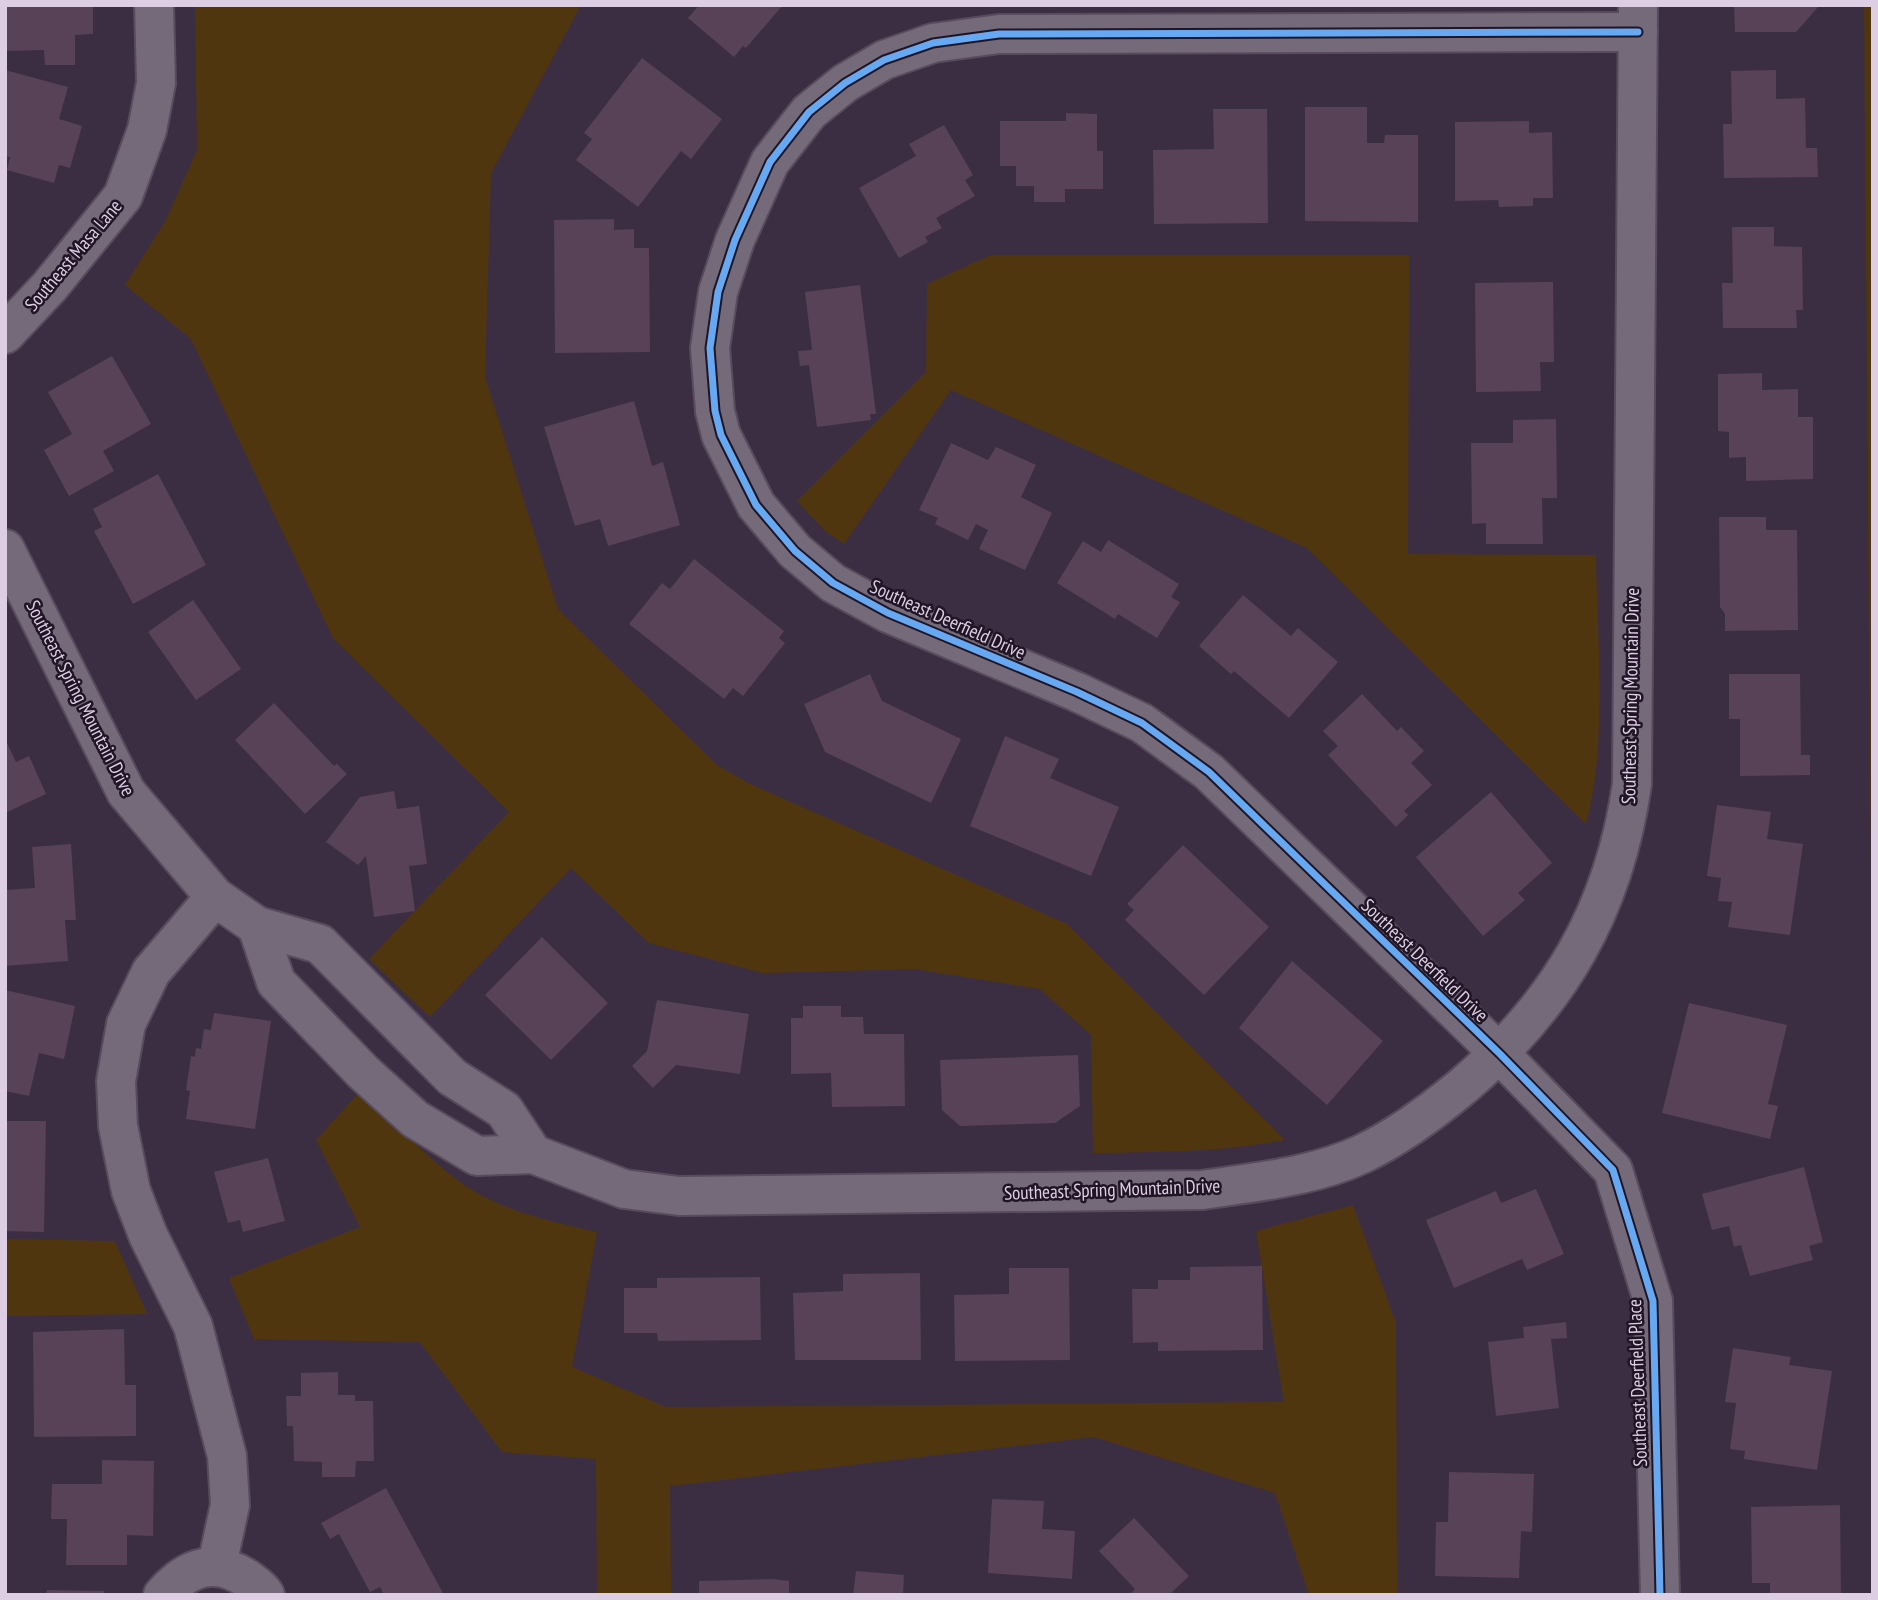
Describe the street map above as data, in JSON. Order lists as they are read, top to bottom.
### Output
{
  "streets": {
    "street": [
      "Southeast Masa Lane",
      "Southeast Deerfield Drive",
      "Southeast Spring Mountain Drive",
      "Southeast Deerfield Place"
    ]
  },
  "crossings": [
    ["Southeast Deerfield Drive", "Southeast Spring Mountain Drive"],
    ["Southeast Deerfield Drive", "Southeast Deerfield Place"],
    ["Southeast Spring Mountain Drive", "Southeast Deerfield Place"]
  ]
}
